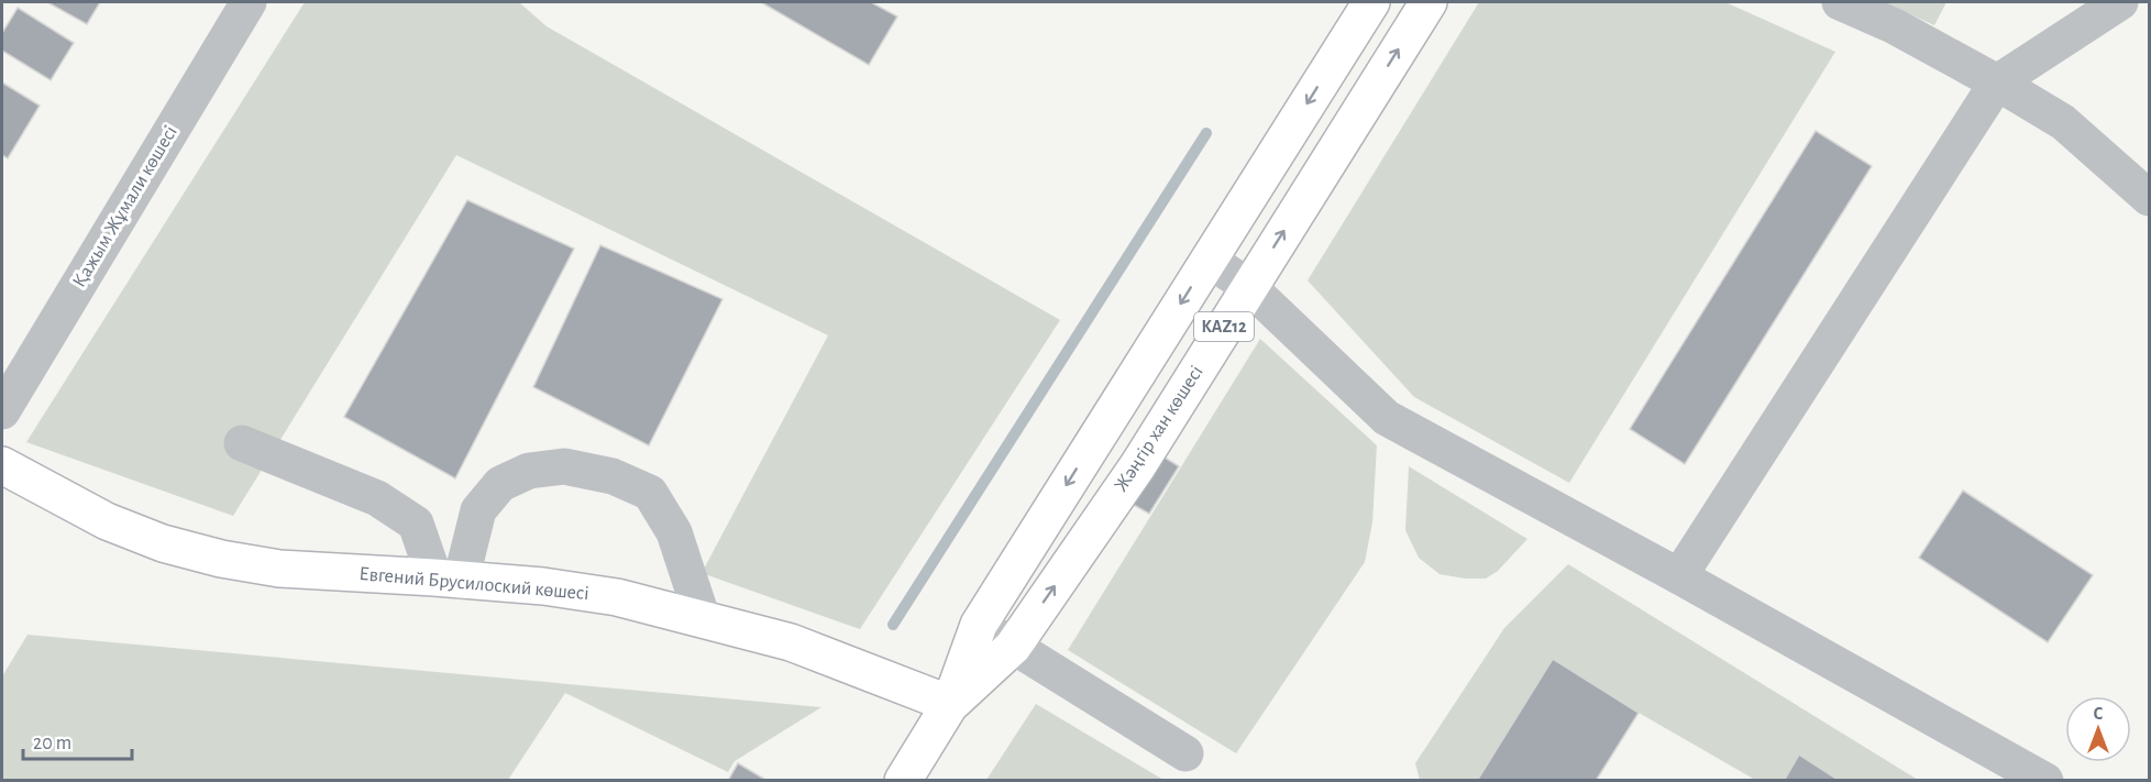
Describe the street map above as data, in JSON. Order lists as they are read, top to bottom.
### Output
{
  "streets": {
    "main road": ["KAZ12", "Жәңгір хан көшесі", "Евгений Брусилоский көшесі"],
    "street": ["Қажым Жұмали көшесі"]
  },
  "crossings": [
    ["Жәңгір хан көшесі", "Евгений Брусилоский көшесі"]
  ],
  "scale_bar": "20 m",
  "north": "top"
}
